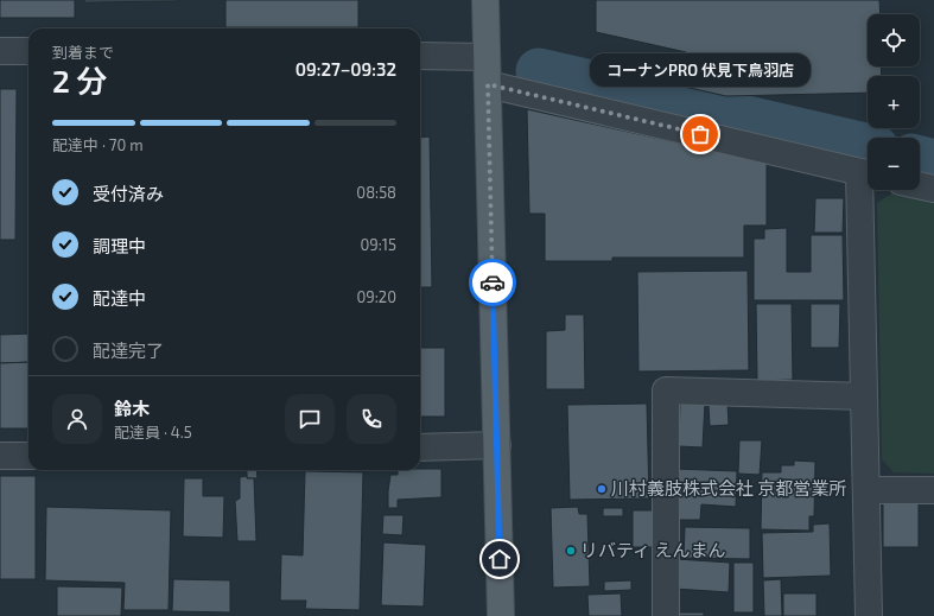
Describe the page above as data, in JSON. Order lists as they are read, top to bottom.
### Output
{
  "places": ["コーナンPRO 伏見下鳥羽店", "川村義肢株式会社 京都営業所", "リバティ えんまん"],
  "page": {
    "map_buttons": ["+", "−"],
    "heading": ["2 分", "到着まで", "09:27–09:32"],
    "panel": ["鈴木", "配達員 · 4.5"],
    "bubble": "コーナンPRO 伏見下鳥羽店",
    "bar": "配達中 · 70 m",
    "list": [
      ["受付済み", "08:58"],
      ["調理中", "09:15"],
      ["配達中", "09:20"],
      "配達完了"
    ]
  }
}
